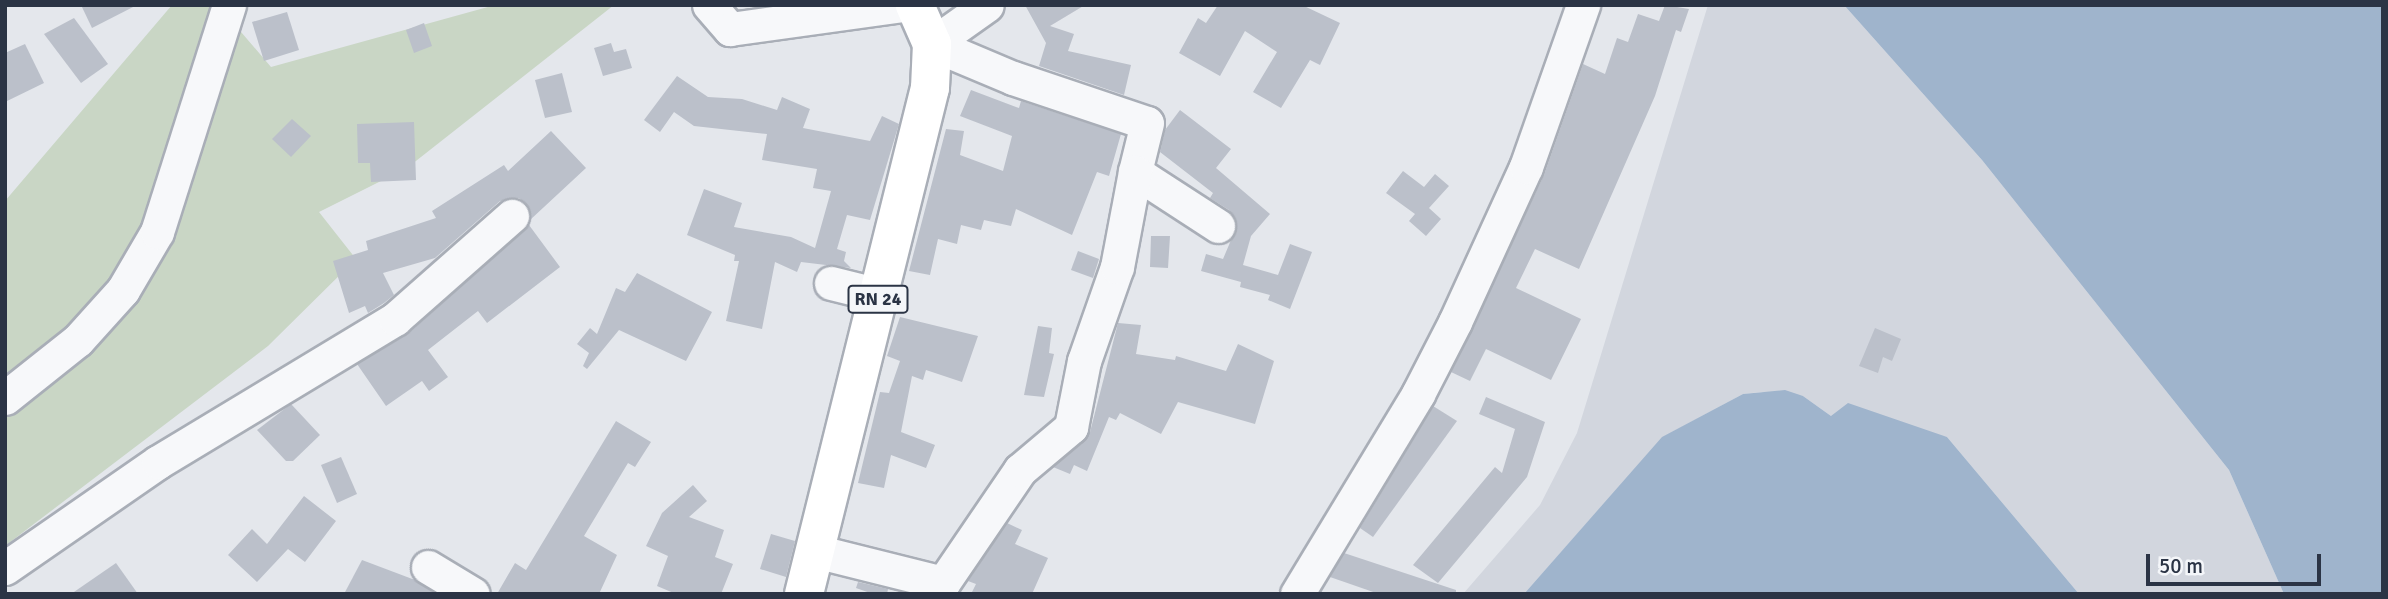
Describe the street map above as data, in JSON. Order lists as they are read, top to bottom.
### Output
{
  "streets": {
    "main road": ["RN 24"]
  },
  "scale_bar": "50 m"
}
